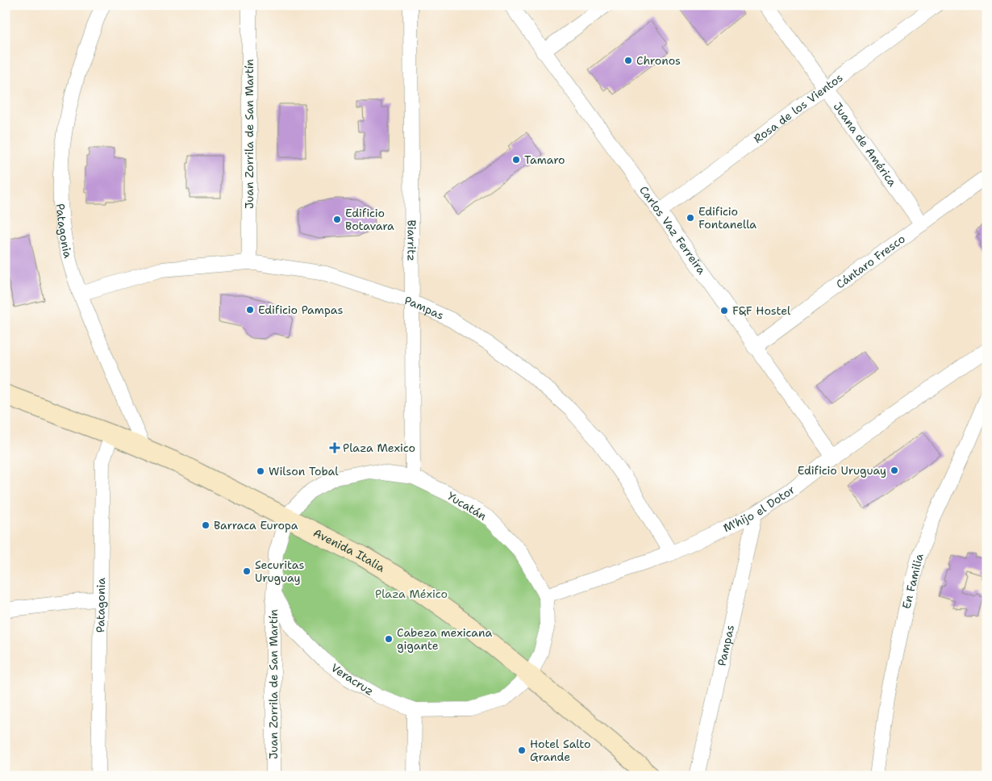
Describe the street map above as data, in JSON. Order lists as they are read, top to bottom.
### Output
{
  "streets": {
    "street": [
      "Rosa de los Vientos",
      "Juan Zorrila de San Martín",
      "Juana de América",
      "Carlos Vaz Ferreira",
      "Patagonia",
      "Biarritz",
      "Cántaro Fresco",
      "Pampas",
      "Yucatán",
      "M'hijo el Dotor",
      "Avenida Italia",
      "En Familia",
      "Veracruz"
    ]
  },
  "crossings": [
    ["Rosa de los Vientos", "Juana de América"],
    ["Rosa de los Vientos", "Carlos Vaz Ferreira"],
    ["Juan Zorrila de San Martín", "Pampas"],
    ["Juan Zorrila de San Martín", "Veracruz"],
    ["Juana de América", "Cántaro Fresco"],
    ["Carlos Vaz Ferreira", "Cántaro Fresco"],
    ["Carlos Vaz Ferreira", "M'hijo el Dotor"],
    ["Patagonia", "Pampas"],
    ["Patagonia", "Avenida Italia"],
    ["Biarritz", "Pampas"],
    ["Biarritz", "Yucatán"],
    ["Pampas", "M'hijo el Dotor"],
    ["Yucatán", "M'hijo el Dotor"],
    ["Yucatán", "Avenida Italia"],
    ["Yucatán", "Veracruz"],
    ["Avenida Italia", "Veracruz"]
  ],
  "parks": ["Plaza México"],
  "places": {
    "other": [
      "Chronos",
      "Tamaro",
      "Edificio Fontanella",
      "Edificio Botavara",
      "Edificio Pampas",
      "F&F Hostel",
      "Edificio Uruguay",
      "Wilson Tobal",
      "Barraca Europa",
      "Securitas Uruguay",
      "Cabeza mexicana gigante",
      "Hotel Salto Grande"
    ],
    "health": ["Plaza Mexico"]
  }
}
